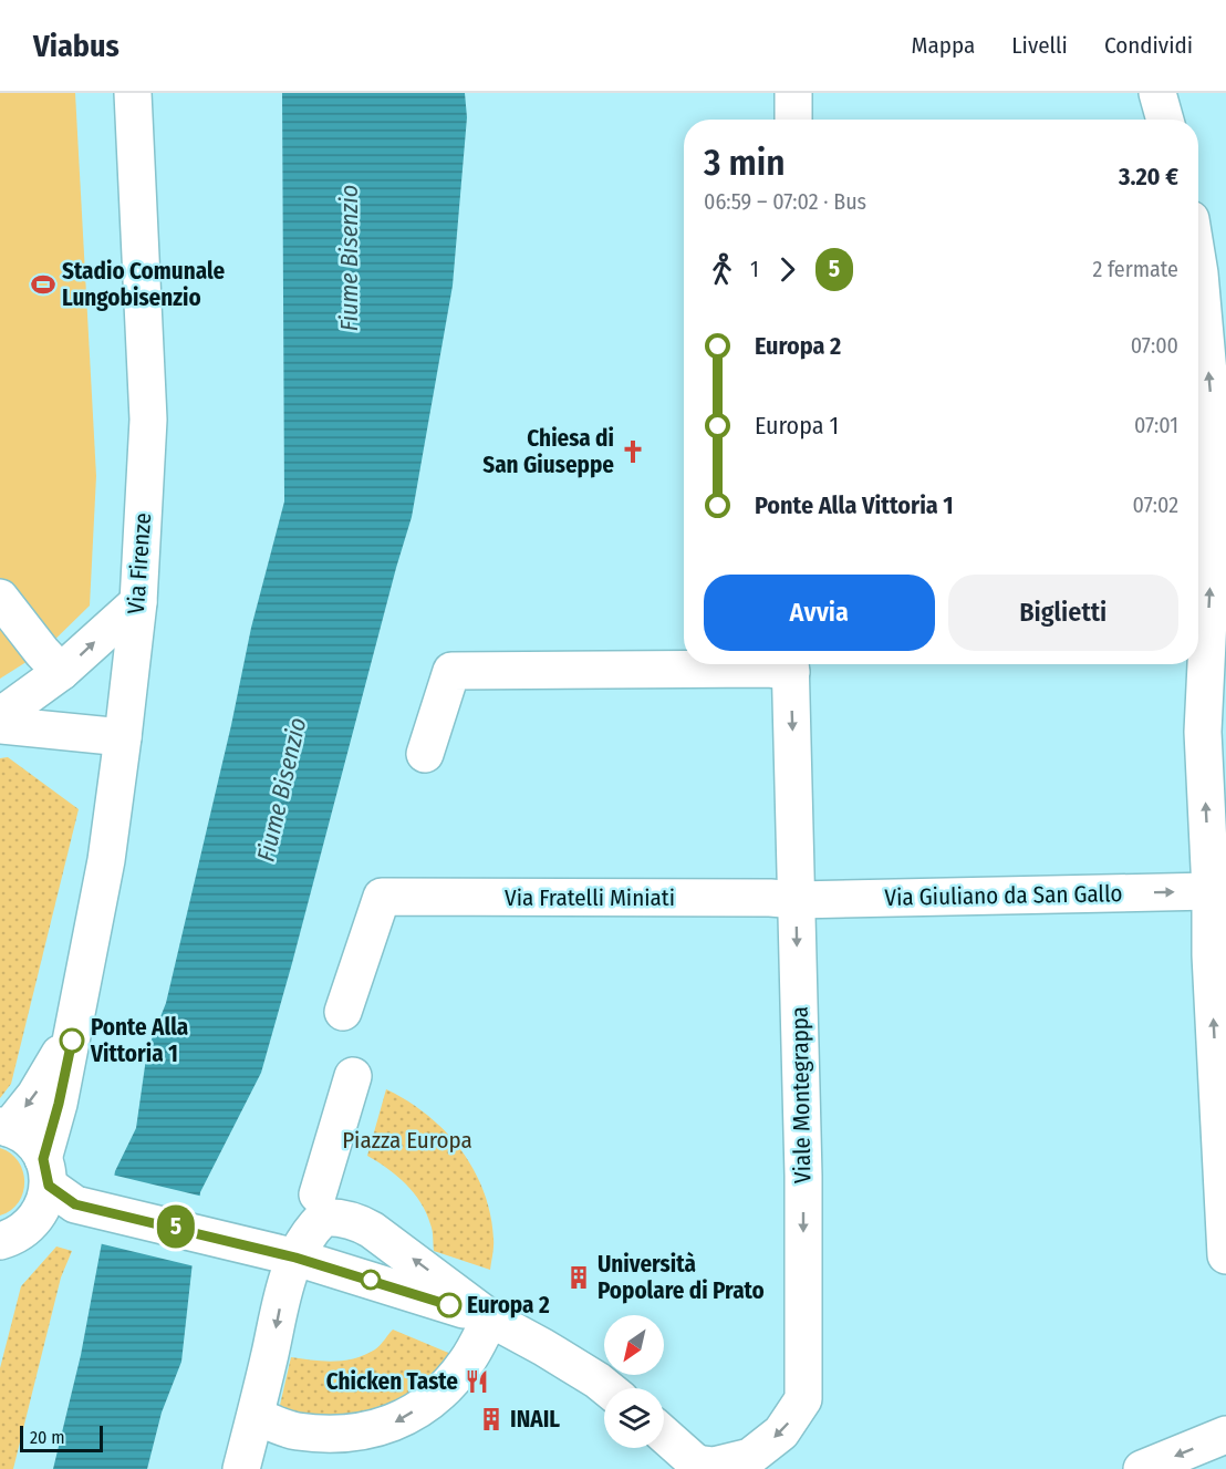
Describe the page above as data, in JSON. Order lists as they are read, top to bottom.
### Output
{
  "streets": {
    "street": [
      "Via Firenze",
      "Via Giuliano da San Gallo",
      "Via Fratelli Miniati",
      "Viale Montegrappa"
    ]
  },
  "crossings": [
    ["Via Giuliano da San Gallo", "Via Fratelli Miniati"],
    ["Via Giuliano da San Gallo", "Viale Montegrappa"],
    ["Via Fratelli Miniati", "Viale Montegrappa"]
  ],
  "one_way": ["Via Giuliano da San Gallo", "Viale Montegrappa"],
  "water": ["Fiume Bisenzio"],
  "parks": ["Piazza Europa"],
  "places": {
    "sports": ["Stadio Comunale Lungobisenzio"],
    "church": ["Chiesa di San Giuseppe"],
    "other": ["Ponte Alla Vittoria 1", "Europa 2"],
    "building": ["Università Popolare di Prato", "INAIL"],
    "restaurant": ["Chicken Taste"]
  },
  "lines": ["bus line 5"],
  "scale_bar": "20 m",
  "north": "bottom left",
  "page": {
    "header": "Viabus",
    "nav": ["Mappa", "Livelli", "Condividi"],
    "on_map": "5",
    "heading": ["3 min", "06:59 – 07:02 · Bus", "3.20 €"],
    "legs": ["1", "5", "2 fermate"],
    "list": [
      {
        "name": "Europa 2",
        "value": "07:00"
      },
      {
        "name": "Europa 1",
        "value": "07:01"
      },
      {
        "name": "Ponte Alla Vittoria 1",
        "value": "07:02"
      }
    ],
    "buttons": ["Avvia", "Biglietti"],
    "scale": "20 m"
  }
}
